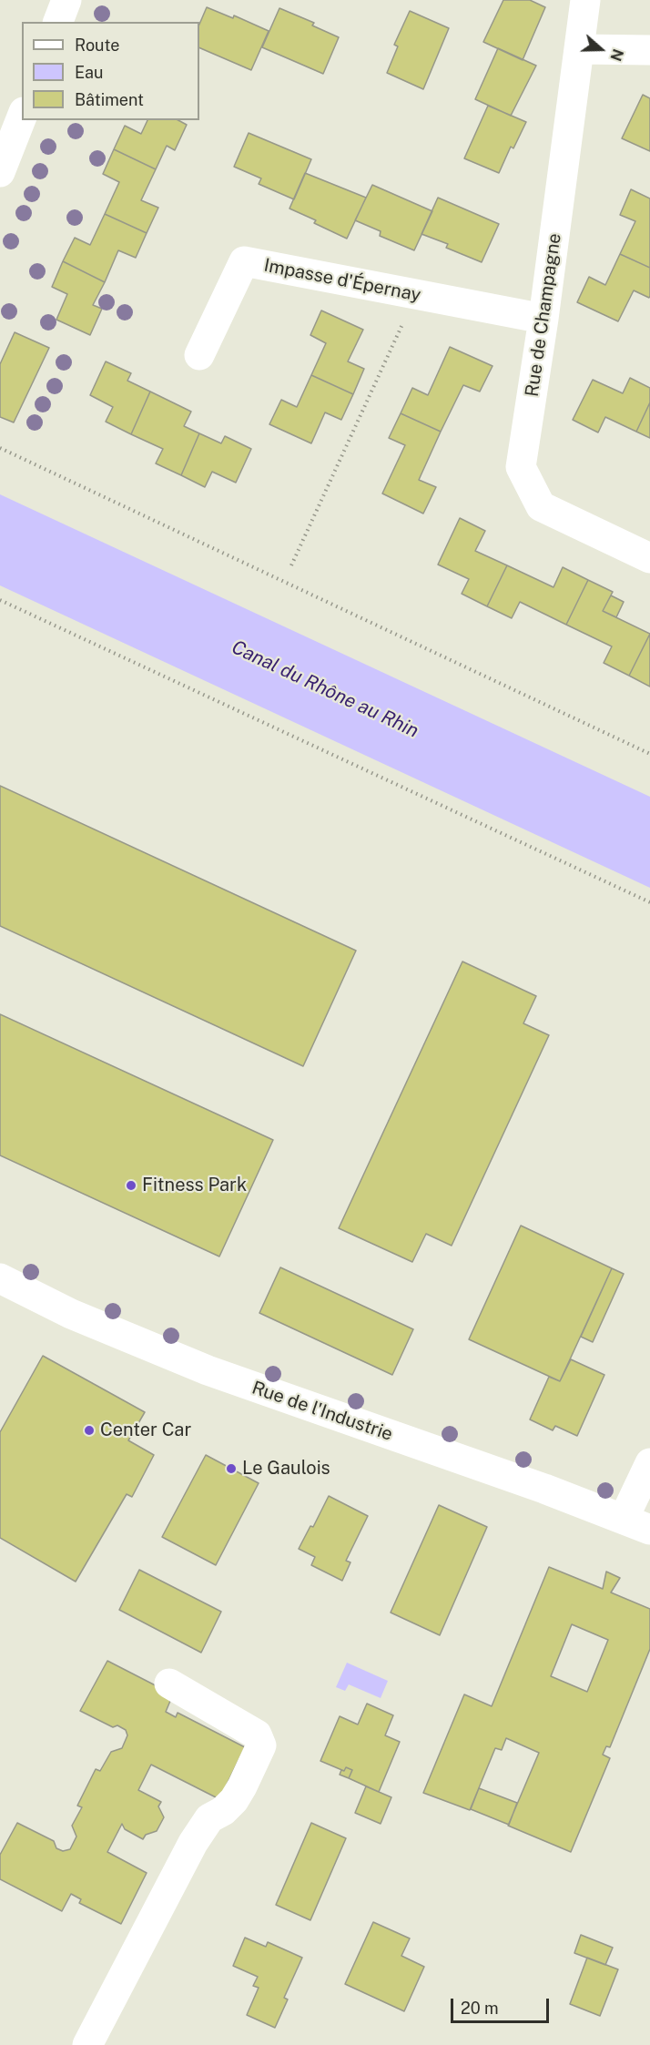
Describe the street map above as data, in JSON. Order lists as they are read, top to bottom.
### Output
{
  "streets": {
    "street": ["Impasse d'Épernay", "Rue de Champagne", "Rue de l'Industrie"]
  },
  "crossings": [
    ["Impasse d'Épernay", "Rue de Champagne"]
  ],
  "water": ["Canal du Rhône au Rhin"],
  "places": ["Fitness Park", "Center Car", "Le Gaulois"],
  "legend": ["Route", "Eau", "Bâtiment"],
  "scale_bar": "20 m",
  "north": "right"
}
